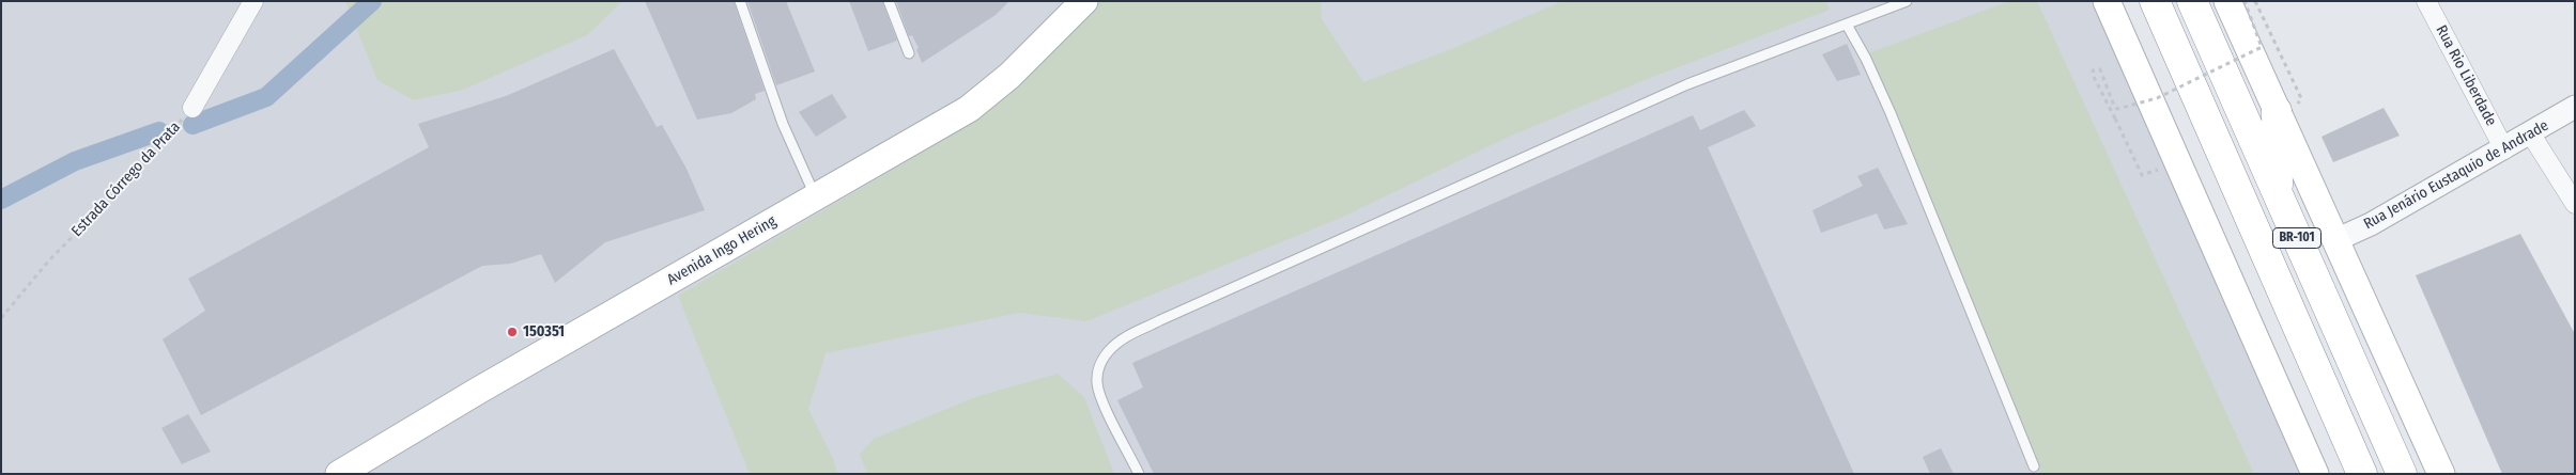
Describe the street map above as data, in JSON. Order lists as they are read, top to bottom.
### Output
{
  "streets": {
    "highway": ["BR-101"],
    "main road": ["Avenida Ingo Hering"],
    "street": ["Rua Rio Liberdade", "Rua Jenário Eustaquio de Andrade"],
    "path": ["Estrada Córrego da Prata"]
  },
  "crossings": [
    ["Rua Rio Liberdade", "Rua Jenário Eustaquio de Andrade"]
  ],
  "places": ["150351"]
}
